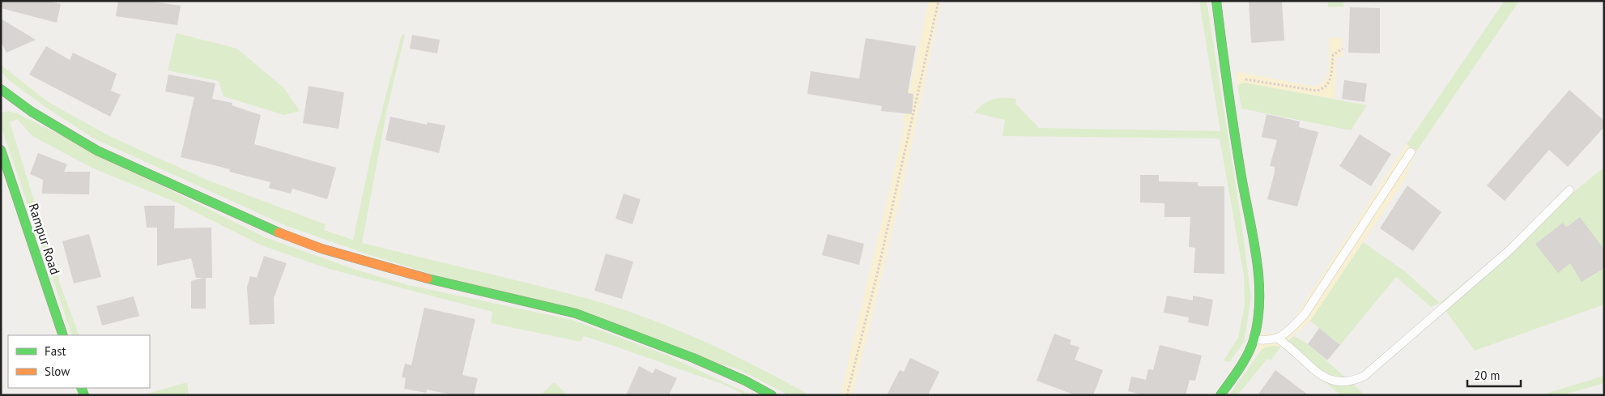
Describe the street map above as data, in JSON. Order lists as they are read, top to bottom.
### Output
{
  "streets": {
    "street": ["Rampur Road"]
  },
  "legend": ["Fast", "Slow"],
  "scale_bar": "20 m"
}
